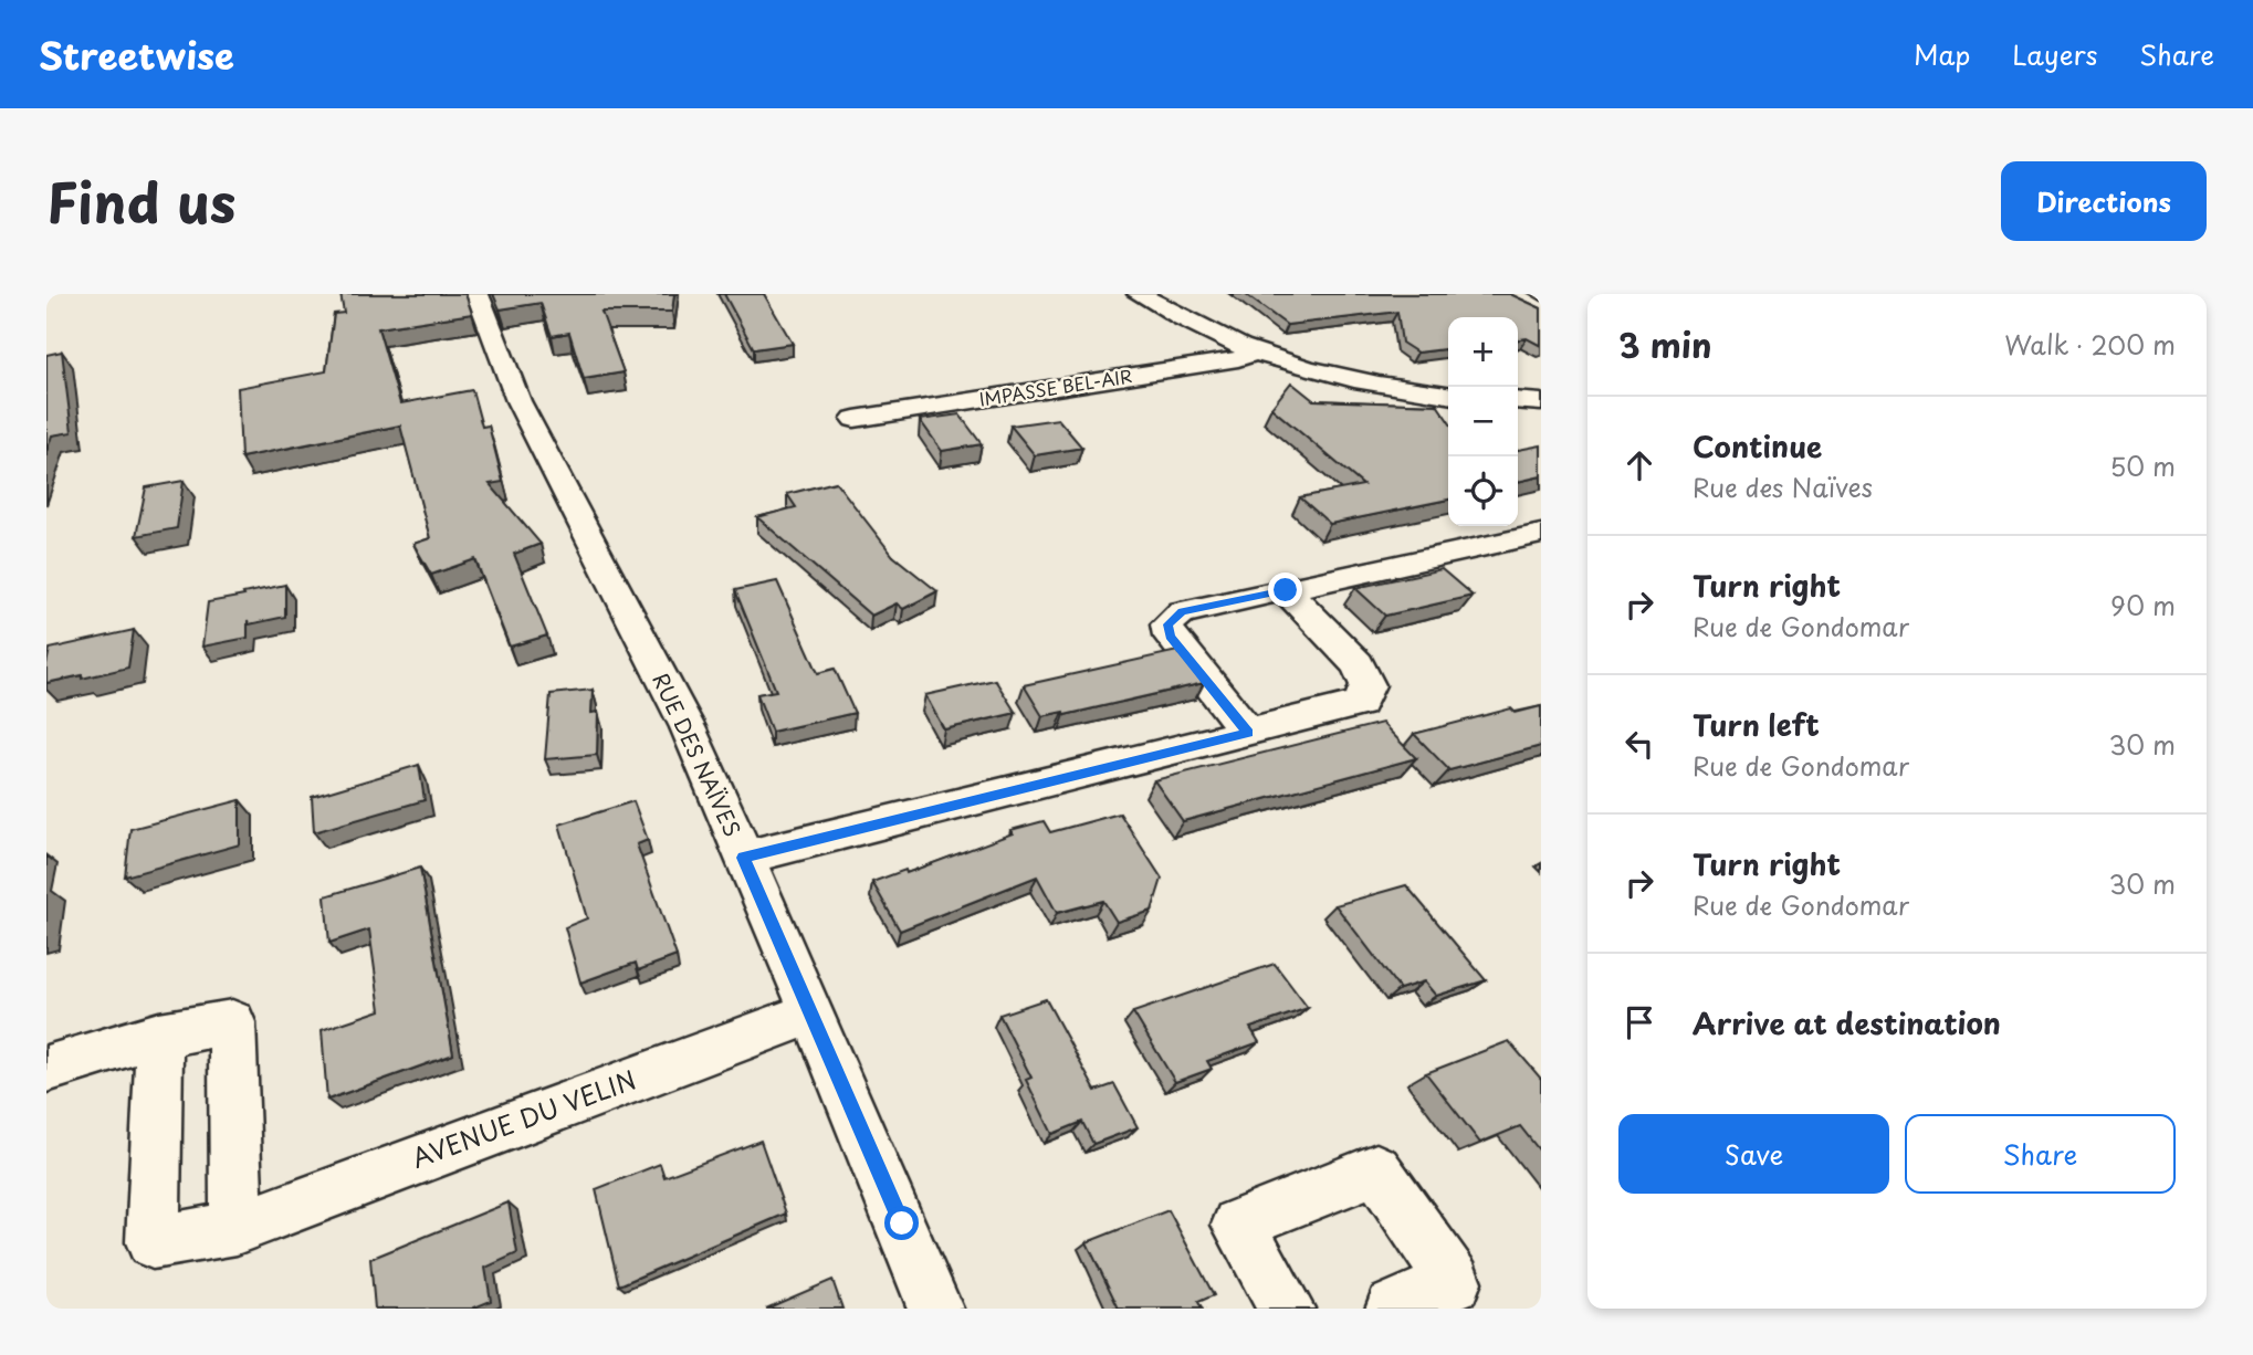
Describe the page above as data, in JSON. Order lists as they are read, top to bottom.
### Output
{
  "streets": {
    "street": ["IMPASSE BEL-AIR", "RUE DES NAÏVES", "AVENUE DU VELIN"]
  },
  "crossings": [
    ["RUE DES NAÏVES", "AVENUE DU VELIN"]
  ],
  "page": {
    "header": "Streetwise",
    "nav": ["Map", "Layers", "Share"],
    "title": "Find us",
    "buttons": [
      "Directions",
      ["Save", "Share"]
    ],
    "heading": ["3 min", "Walk · 200 m"],
    "map_buttons": ["+", "−"],
    "list": [
      ["Continue", "Rue des Naïves", "50 m"],
      ["Turn right", "Rue de Gondomar", "90 m"],
      ["Turn left", "Rue de Gondomar", "30 m"],
      ["Turn right", "Rue de Gondomar", "30 m"],
      "Arrive at destination"
    ]
  }
}
